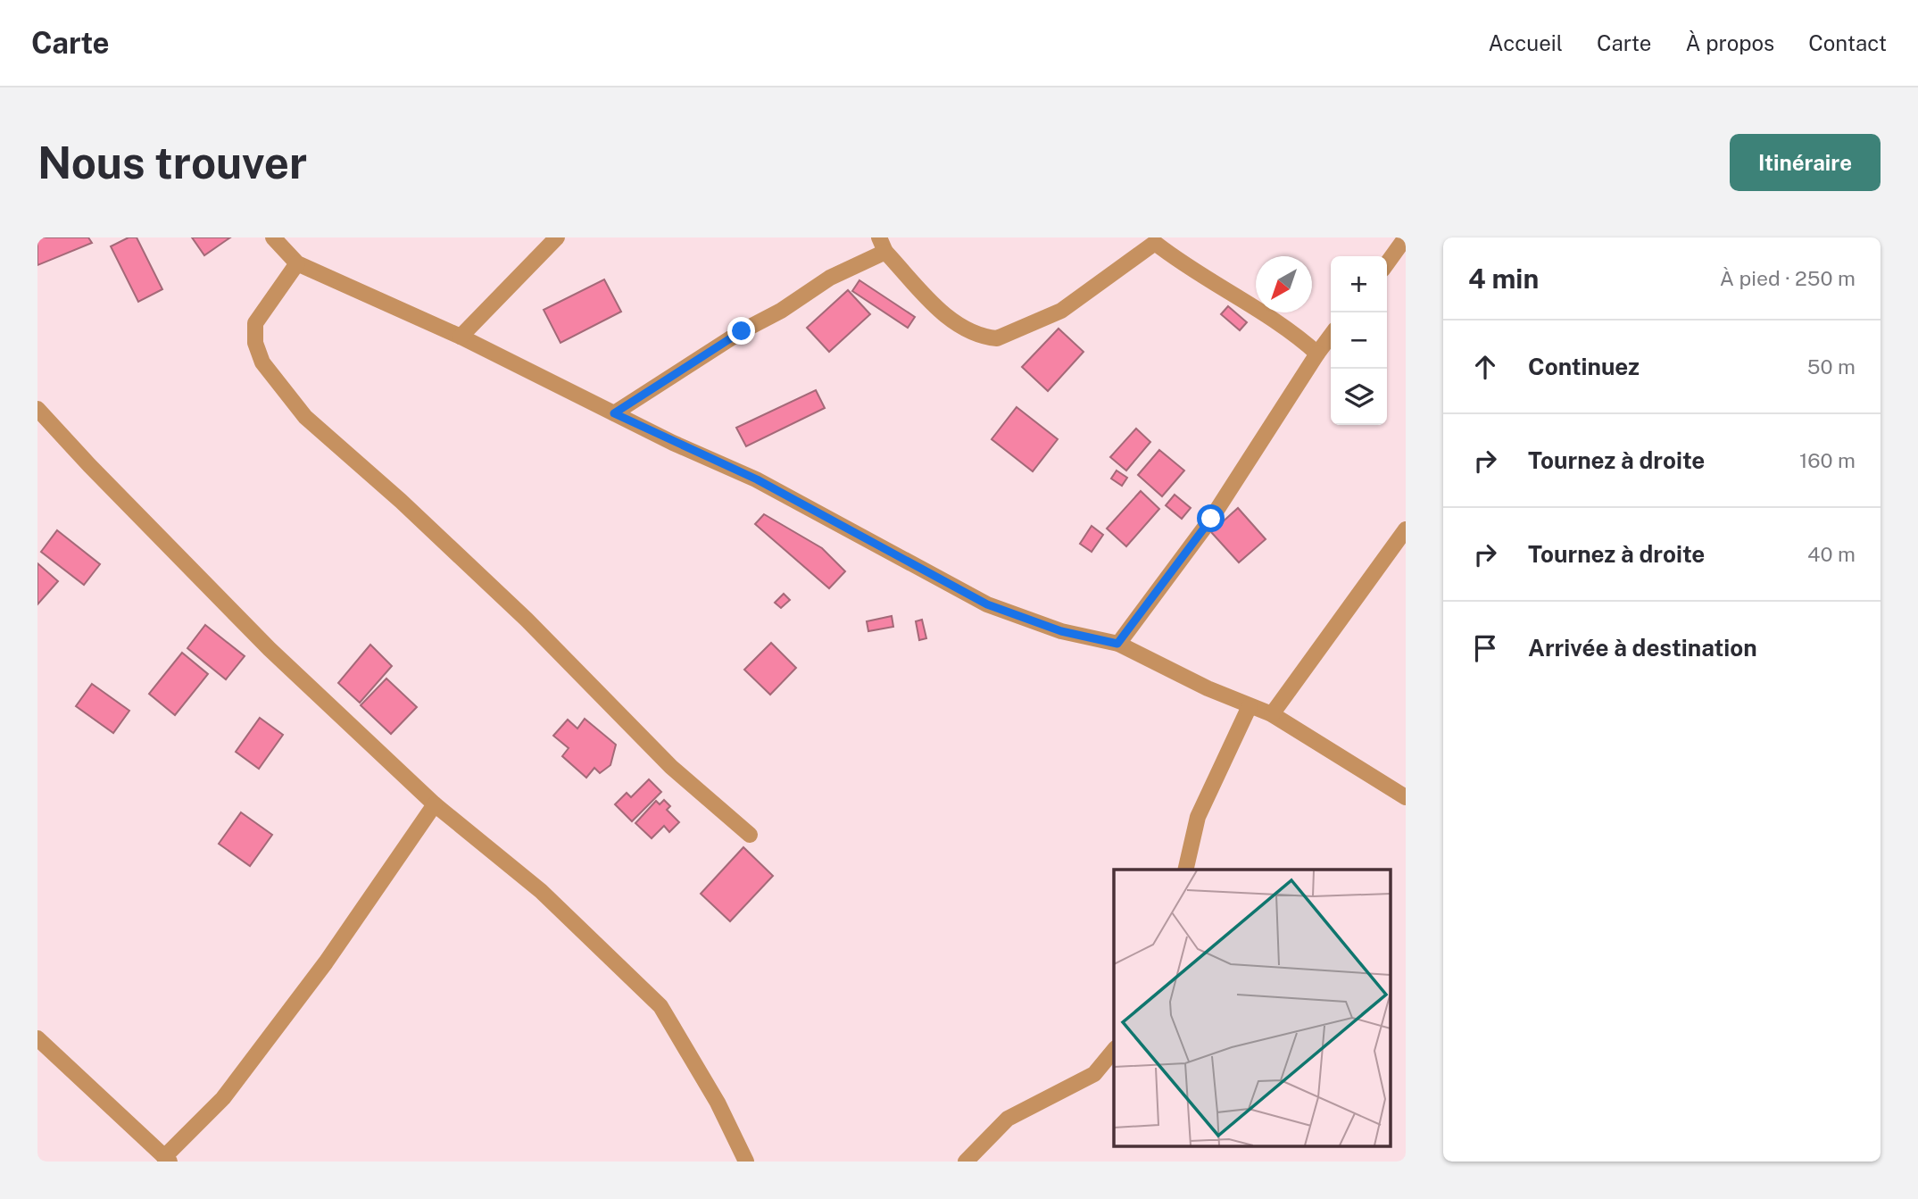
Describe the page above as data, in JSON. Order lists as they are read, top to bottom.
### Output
{
  "north": "bottom left",
  "page": {
    "header": "Carte",
    "nav": [
      "Accueil",
      "Carte",
      "À propos",
      "Contact"
    ],
    "buttons": "Itinéraire",
    "title": "Nous trouver",
    "heading": ["4 min", "À pied · 250 m"],
    "map_buttons": ["+", "−"],
    "list": [
      ["Continuez", "50 m"],
      ["Tournez à droite", "160 m"],
      ["Tournez à droite", "40 m"],
      "Arrivée à destination"
    ]
  }
}
